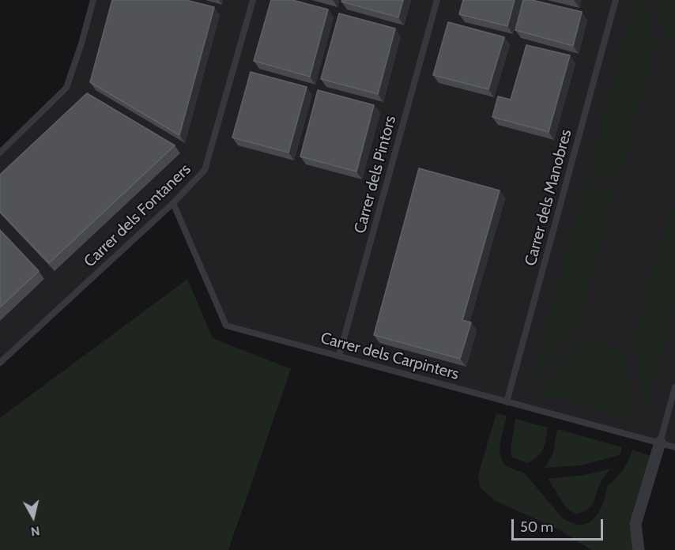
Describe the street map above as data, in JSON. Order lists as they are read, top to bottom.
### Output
{
  "streets": {
    "lane": [
      "Carrer dels Pintors",
      "Carrer dels Manobres",
      "Carrer dels Fontaners",
      "Carrer dels Carpinters"
    ]
  },
  "crossings": [
    ["Carrer dels Pintors", "Carrer dels Carpinters"],
    ["Carrer dels Manobres", "Carrer dels Carpinters"],
    ["Carrer dels Fontaners", "Carrer dels Carpinters"]
  ],
  "scale_bar": "50 m",
  "north": "bottom"
}
